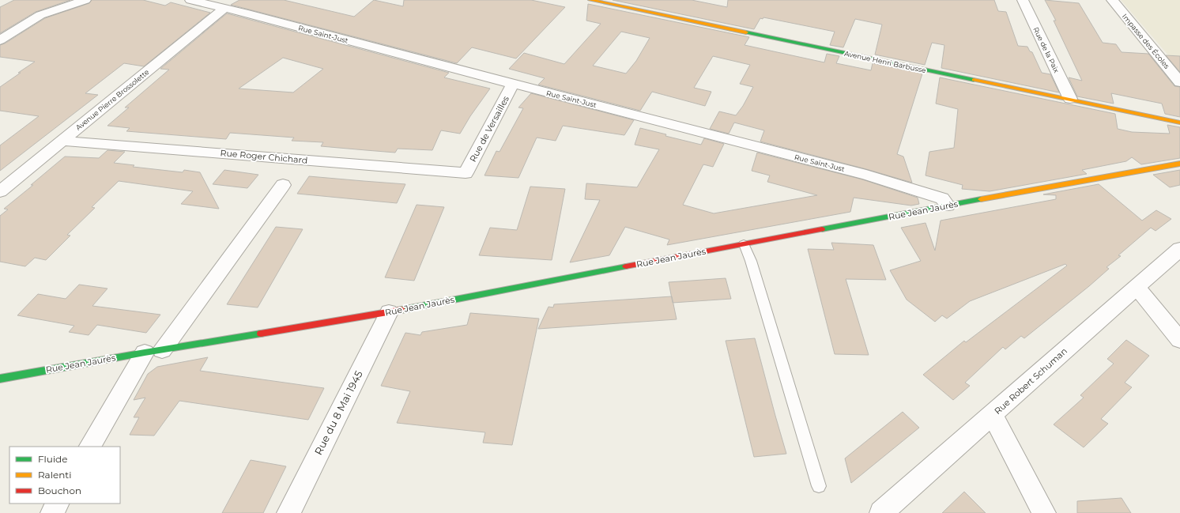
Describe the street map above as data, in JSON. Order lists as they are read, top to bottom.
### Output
{
  "streets": {
    "street": [
      "Rue Saint-Just",
      "Impasse des Écoles",
      "Rue de la Paix",
      "Avenue Henri Barbusse",
      "Avenue Pierre Brossolette",
      "Rue de Versailles",
      "Rue Roger Chichard",
      "Rue Jean Jaurès",
      "Rue Robert Schuman",
      "Rue du 8 Mai 1945"
    ]
  },
  "crossings": [
    ["Rue Saint-Just", "Avenue Pierre Brossolette"],
    ["Rue Saint-Just", "Rue de Versailles"],
    ["Rue Saint-Just", "Rue Jean Jaurès"],
    ["Rue de la Paix", "Avenue Henri Barbusse"],
    ["Avenue Pierre Brossolette", "Rue Roger Chichard"],
    ["Rue de Versailles", "Rue Roger Chichard"],
    ["Rue Jean Jaurès", "Rue du 8 Mai 1945"]
  ],
  "legend": ["Fluide", "Ralenti", "Bouchon"]
}
